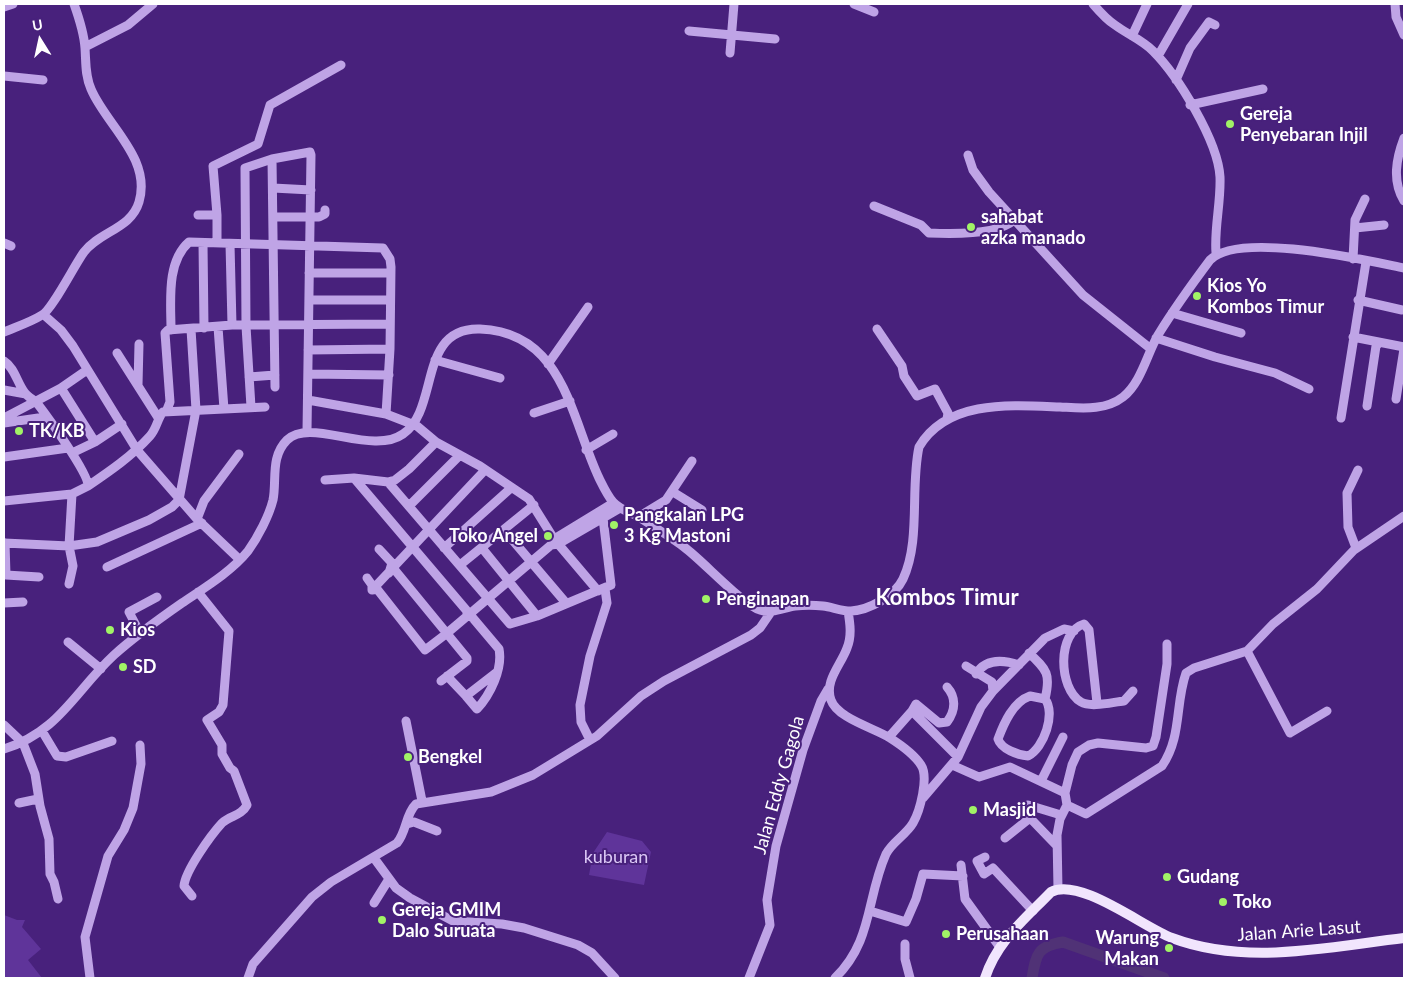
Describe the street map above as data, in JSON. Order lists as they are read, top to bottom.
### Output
{
  "streets": {
    "main road": ["Jalan Arie Lasut"],
    "street": ["Jalan Eddy Gagola"]
  },
  "districts": ["Kombos Timur"],
  "parks": ["kuburan"],
  "places": [
    "Gereja Penyebaran Injil",
    "sahabat azka manado",
    "Kios Yo Kombos Timur",
    "TK/KB",
    "Pangkalan LPG 3 Kg Mastoni",
    "Toko Angel",
    "Penginapan",
    "Kios",
    "SD",
    "Bengkel",
    "Masjid",
    "Gudang",
    "Toko",
    "Gereja GMIM Dalo Suruata",
    "Perusahaan",
    "Warung Makan"
  ],
  "north": "top"
}
